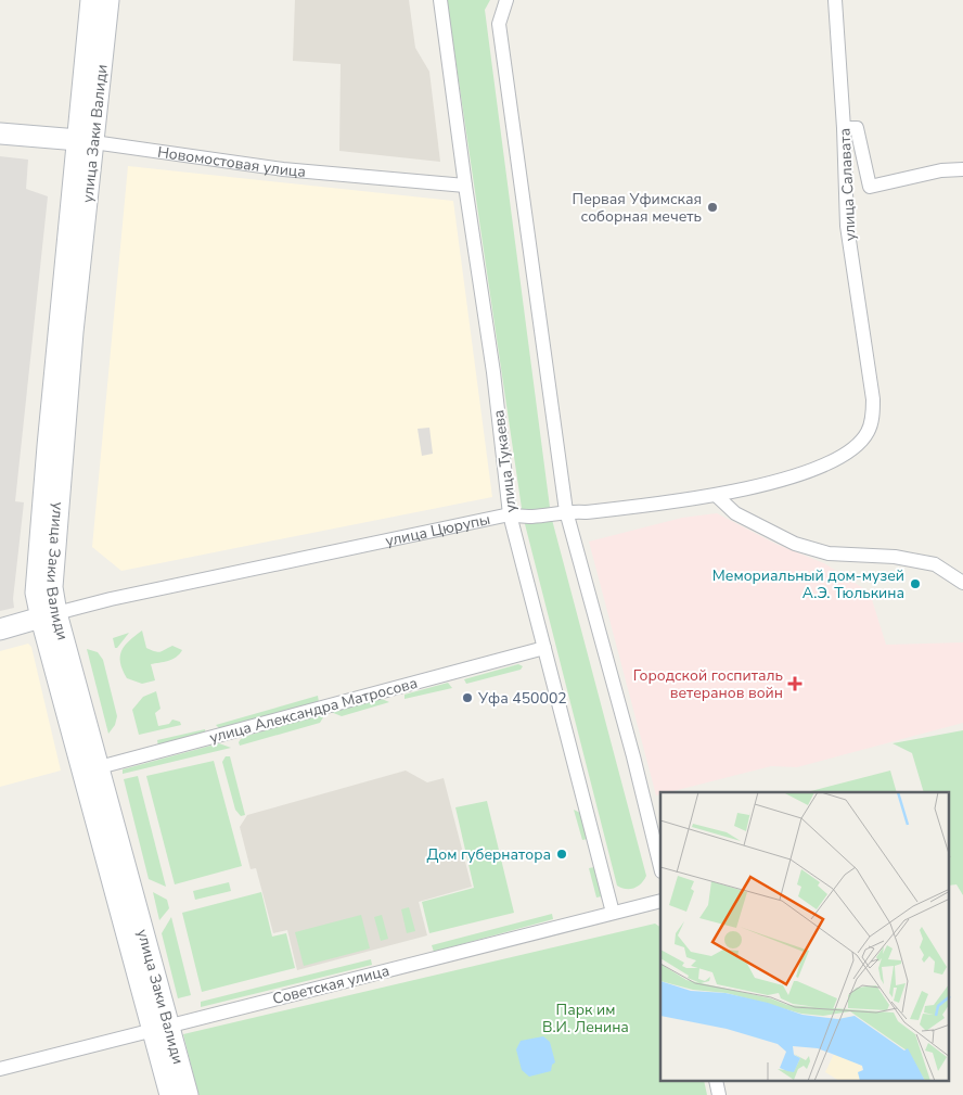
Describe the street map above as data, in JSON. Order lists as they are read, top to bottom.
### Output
{
  "streets": {
    "main road": ["улица Заки Валиди", "Новомостовая улица", "улица Цюрупы"],
    "street": [
      "улица Салавата",
      "улица Тукаева",
      "улица Александра Матросова",
      "Советская улица"
    ]
  },
  "crossings": [
    ["улица Заки Валиди", "Новомостовая улица"],
    ["улица Заки Валиди", "улица Цюрупы"],
    ["улица Заки Валиди", "улица Александра Матросова"],
    ["улица Заки Валиди", "Советская улица"],
    ["Новомостовая улица", "улица Тукаева"],
    ["улица Салавата", "улица Цюрупы"],
    ["улица Тукаева", "улица Цюрупы"],
    ["улица Тукаева", "улица Александра Матросова"],
    ["улица Тукаева", "Советская улица"]
  ],
  "parks": ["Парк им В.И. Ленина"],
  "places": {
    "other": [
      "Первая Уфимская соборная мечеть",
      "Мемориальный дом-музей А.Э. Тюлькина",
      "Уфа 450002",
      "Дом губернатора"
    ],
    "health": ["Городской госпиталь ветеранов войн"]
  }
}
